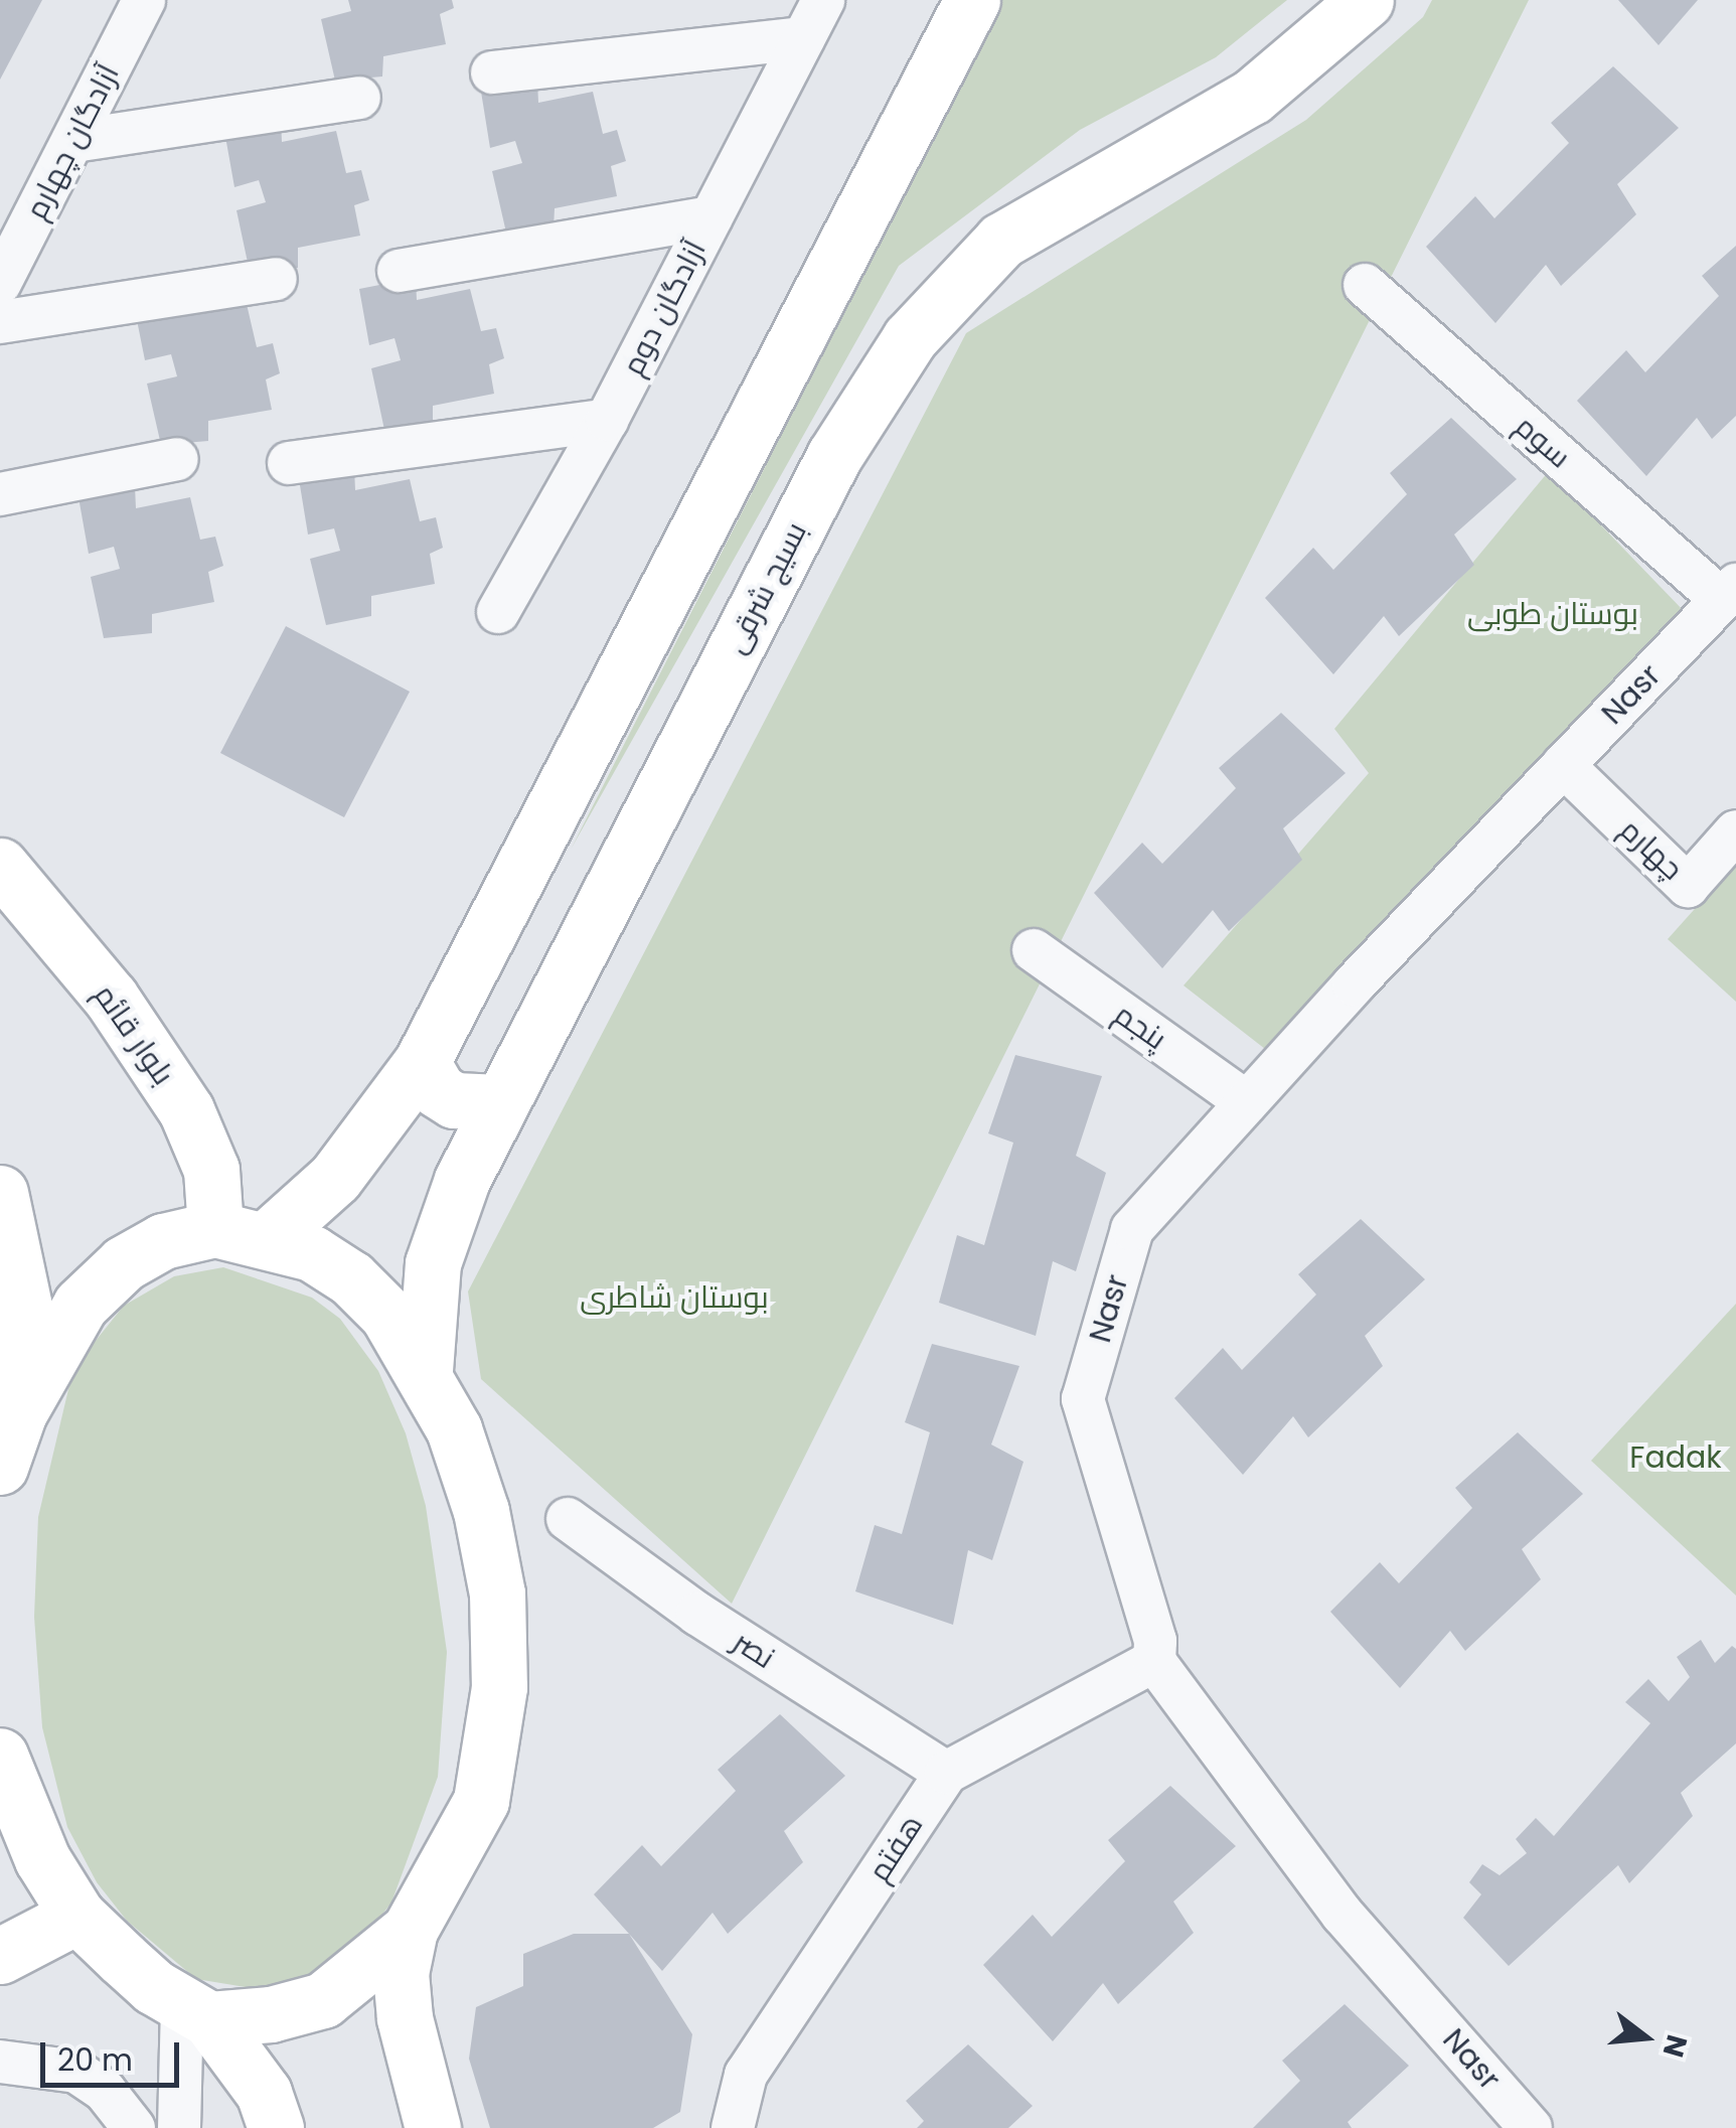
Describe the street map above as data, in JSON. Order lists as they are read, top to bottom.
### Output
{
  "streets": {
    "main road": ["بسیج شرقی", "بلوار قائم"],
    "street": [
      "آزادگان چهارم",
      "آزادگان دوم",
      "سوم",
      "Nasr",
      "چهارم",
      "پنجم",
      "نصر",
      "هفتم"
    ]
  },
  "crossings": [
    ["سوم", "Nasr"],
    ["Nasr", "چهارم"],
    ["Nasr", "پنجم"],
    ["Nasr", "هفتم"],
    ["نصر", "هفتم"]
  ],
  "parks": ["بوستان طوبی", "بوستان شاطری", "Fadak"],
  "scale_bar": "20 m",
  "north": "right"
}
